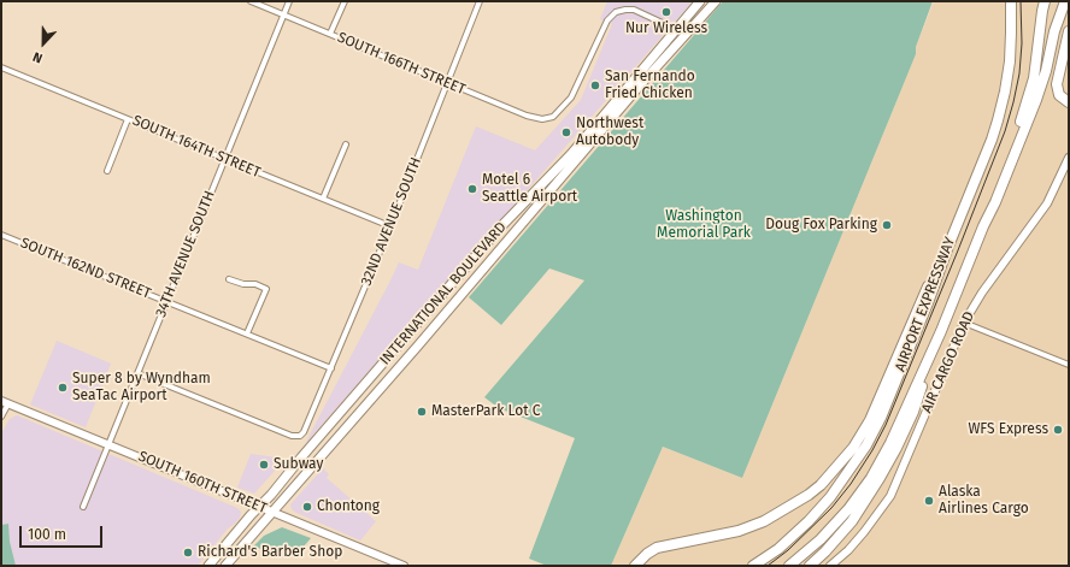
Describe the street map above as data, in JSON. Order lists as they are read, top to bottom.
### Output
{
  "streets": {
    "highway": ["AIRPORT EXPRESSWAY"],
    "main road": ["INTERNATIONAL BOULEVARD"],
    "street": [
      "SOUTH 166TH STREET",
      "SOUTH 164TH STREET",
      "32ND AVENUE SOUTH",
      "34TH AVENUE SOUTH",
      "SOUTH 162ND STREET",
      "AIR CARGO ROAD",
      "SOUTH 160TH STREET"
    ]
  },
  "crossings": [
    ["SOUTH 166TH STREET", "32ND AVENUE SOUTH"],
    ["SOUTH 166TH STREET", "34TH AVENUE SOUTH"],
    ["SOUTH 166TH STREET", "INTERNATIONAL BOULEVARD"],
    ["SOUTH 164TH STREET", "32ND AVENUE SOUTH"],
    ["SOUTH 164TH STREET", "34TH AVENUE SOUTH"],
    ["32ND AVENUE SOUTH", "34TH AVENUE SOUTH"],
    ["32ND AVENUE SOUTH", "SOUTH 162ND STREET"],
    ["34TH AVENUE SOUTH", "SOUTH 162ND STREET"],
    ["34TH AVENUE SOUTH", "SOUTH 160TH STREET"],
    ["INTERNATIONAL BOULEVARD", "SOUTH 160TH STREET"]
  ],
  "parks": ["Washington Memorial Park"],
  "places": [
    "Nur Wireless",
    "San Fernando Fried Chicken",
    "Northwest Autobody",
    "Motel 6 Seattle Airport",
    "Doug Fox Parking",
    "Super 8 by Wyndham SeaTac Airport",
    "MasterPark Lot C",
    "WFS Express",
    "Subway",
    "Alaska Airlines Cargo",
    "Chontong",
    "Richard's Barber Shop"
  ],
  "scale_bar": "100 m",
  "north": "bottom"
}
